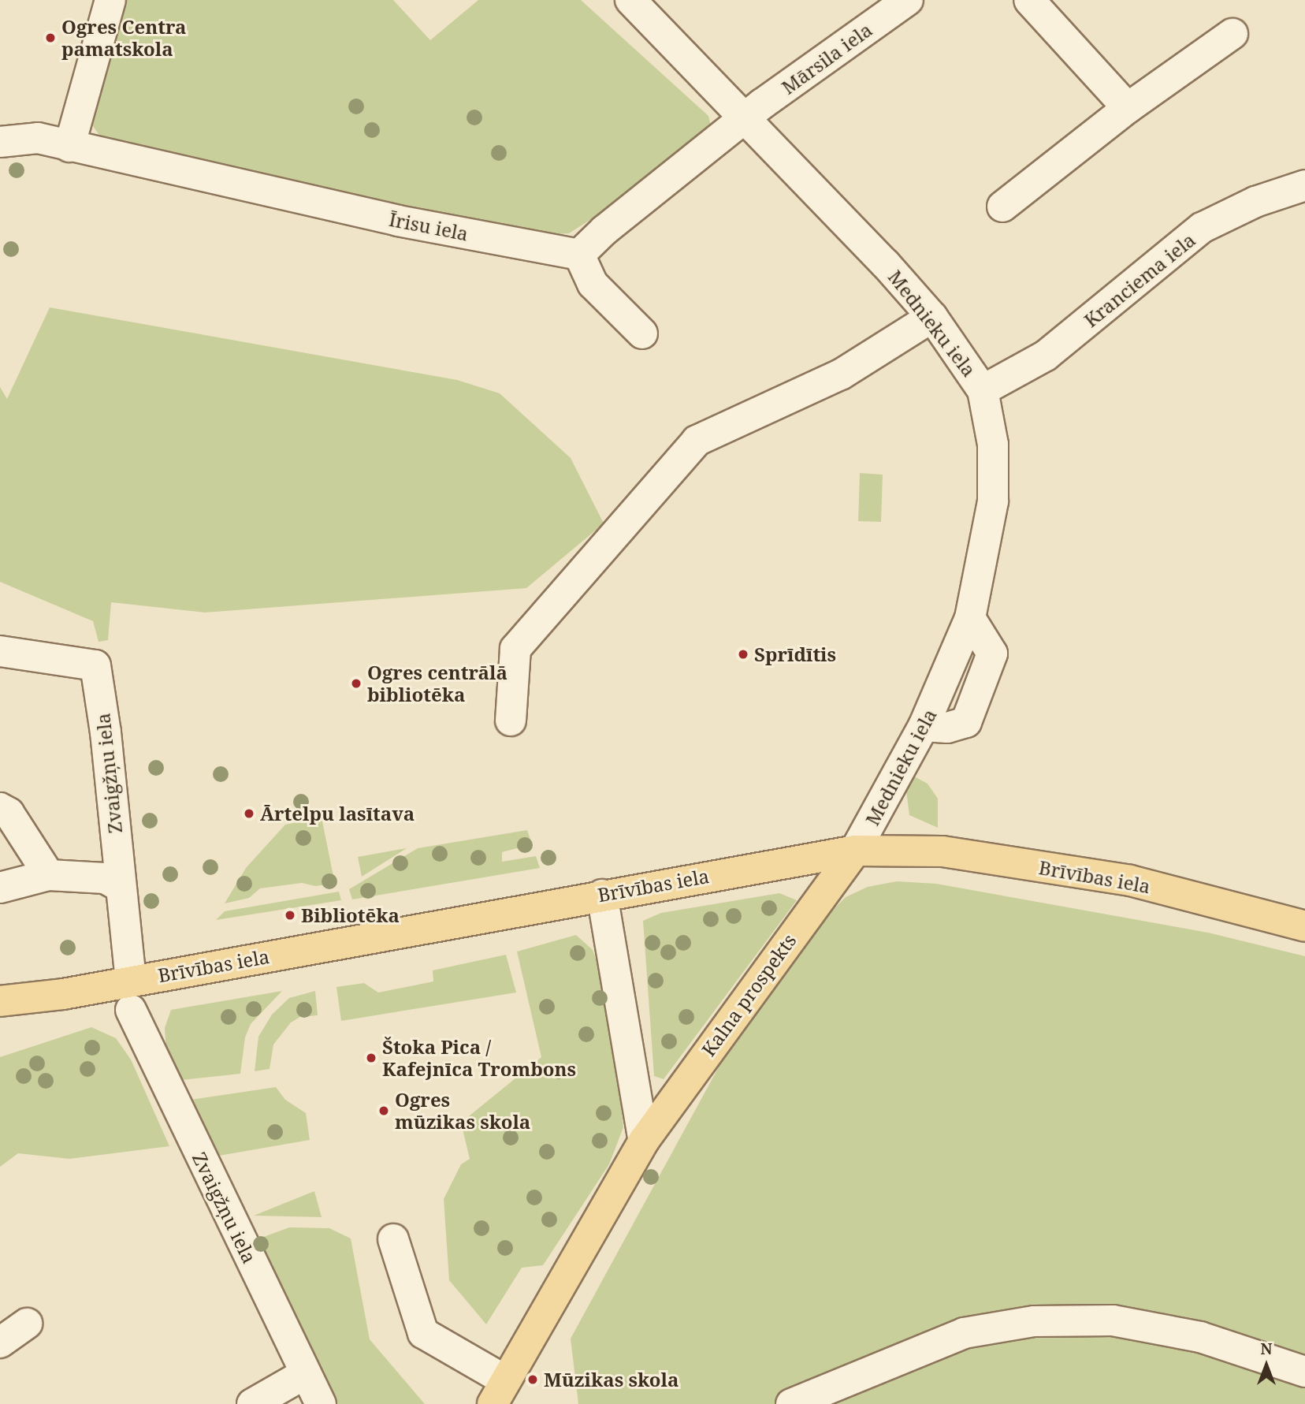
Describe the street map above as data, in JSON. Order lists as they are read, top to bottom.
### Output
{
  "streets": {
    "main road": ["Brīvības iela", "Kalna prospekts"],
    "street": [
      "Mārsila iela",
      "Īrisu iela",
      "Kranciema iela",
      "Mednieku iela",
      "Zvaigžņu iela"
    ]
  },
  "crossings": [
    ["Mārsila iela", "Mednieku iela"],
    ["Kranciema iela", "Mednieku iela"],
    ["Mednieku iela", "Brīvības iela"],
    ["Mednieku iela", "Kalna prospekts"],
    ["Zvaigžņu iela", "Brīvības iela"],
    ["Brīvības iela", "Kalna prospekts"]
  ],
  "places": [
    "Ogres Centra pamatskola",
    "Sprīdītis",
    "Ogres centrālā bibliotēka",
    "Ārtelpu lasītava",
    "Bibliotēka",
    "Štoka Pica / Kafejnīca Trombons",
    "Ogres mūzikas skola",
    "Mūzikas skola"
  ],
  "north": "top"
}
